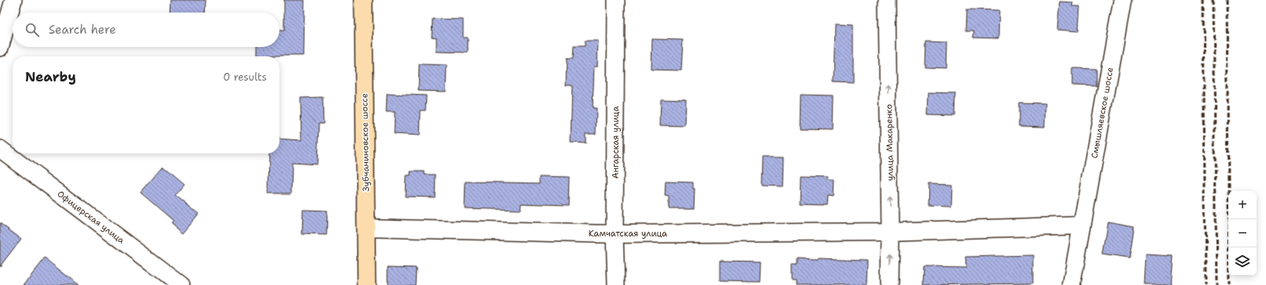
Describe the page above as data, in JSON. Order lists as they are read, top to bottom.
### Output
{
  "streets": {
    "main road": ["Зубчаниновское шоссе"],
    "street": [
      "Смышляевское шоссе",
      "Ангарская улица",
      "улица Макаренко",
      "Офицерская улица",
      "Камчатская улица"
    ]
  },
  "crossings": [
    ["Зубчаниновское шоссе", "Камчатская улица"],
    ["Ангарская улица", "Камчатская улица"],
    ["улица Макаренко", "Камчатская улица"]
  ],
  "one_way": ["улица Макаренко"],
  "page": {
    "search": "Search here",
    "heading": ["Nearby", "0 results"],
    "map_buttons": ["+", "−"]
  }
}
